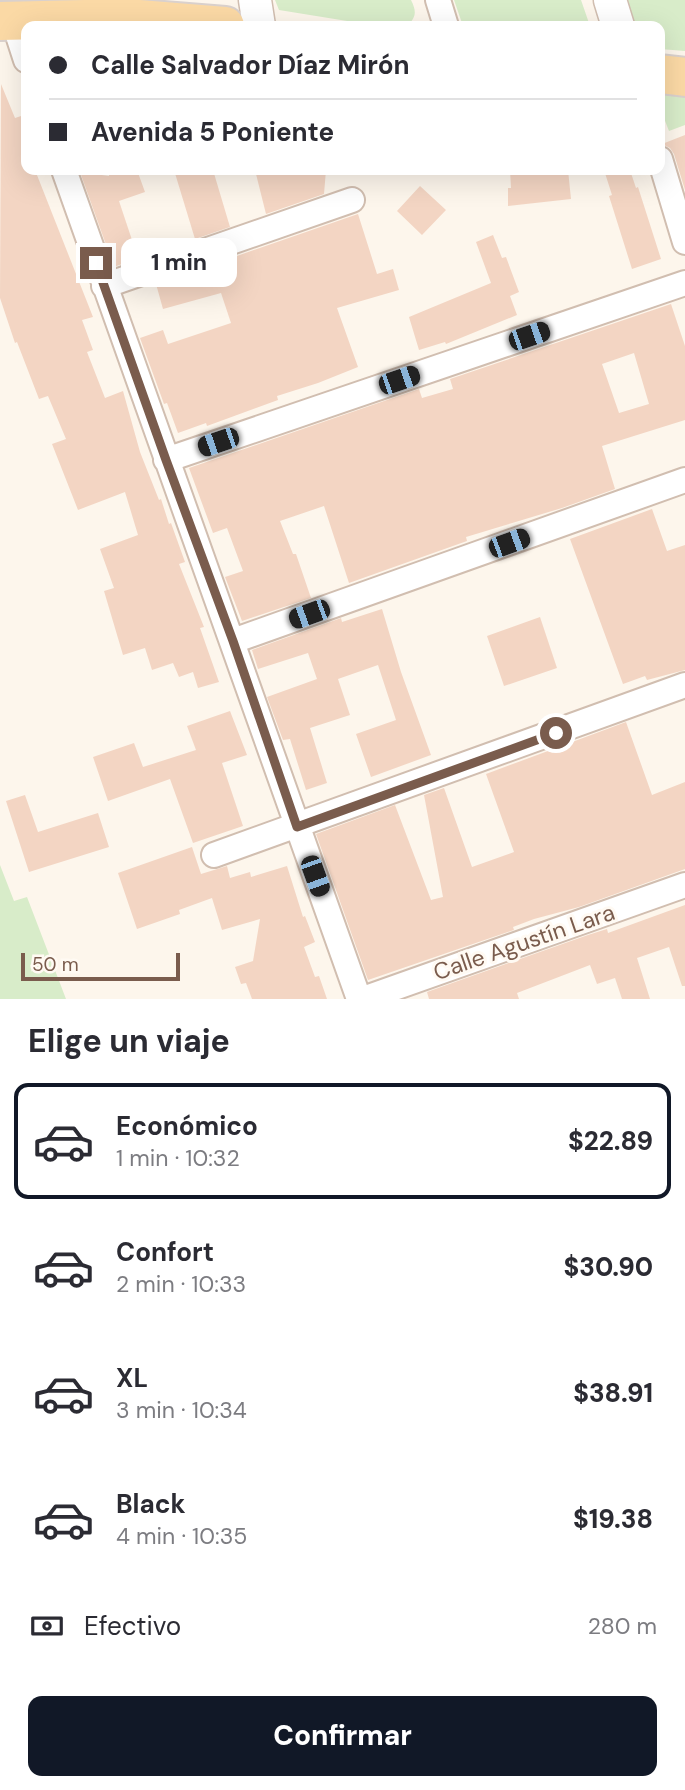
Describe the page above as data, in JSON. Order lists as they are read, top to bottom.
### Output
{
  "streets": {
    "street": ["Calle Agustín Lara"]
  },
  "scale_bar": "50 m",
  "page": {
    "banner": ["Calle Salvador Díaz Mirón", "Avenida 5 Poniente"],
    "bubble": "1 min",
    "scale": "50 m",
    "heading": "Elige un viaje",
    "list": [
      {
        "name": "Económico",
        "note": "1 min · 10:32",
        "value": "$22.89"
      },
      {
        "name": "Confort",
        "note": "2 min · 10:33",
        "value": "$30.90"
      },
      {
        "name": "XL",
        "note": "3 min · 10:34",
        "value": "$38.91"
      },
      {
        "name": "Black",
        "note": "4 min · 10:35",
        "value": "$19.38"
      }
    ],
    "pay": ["Efectivo", "280 m"],
    "buttons": "Confirmar"
  }
}
